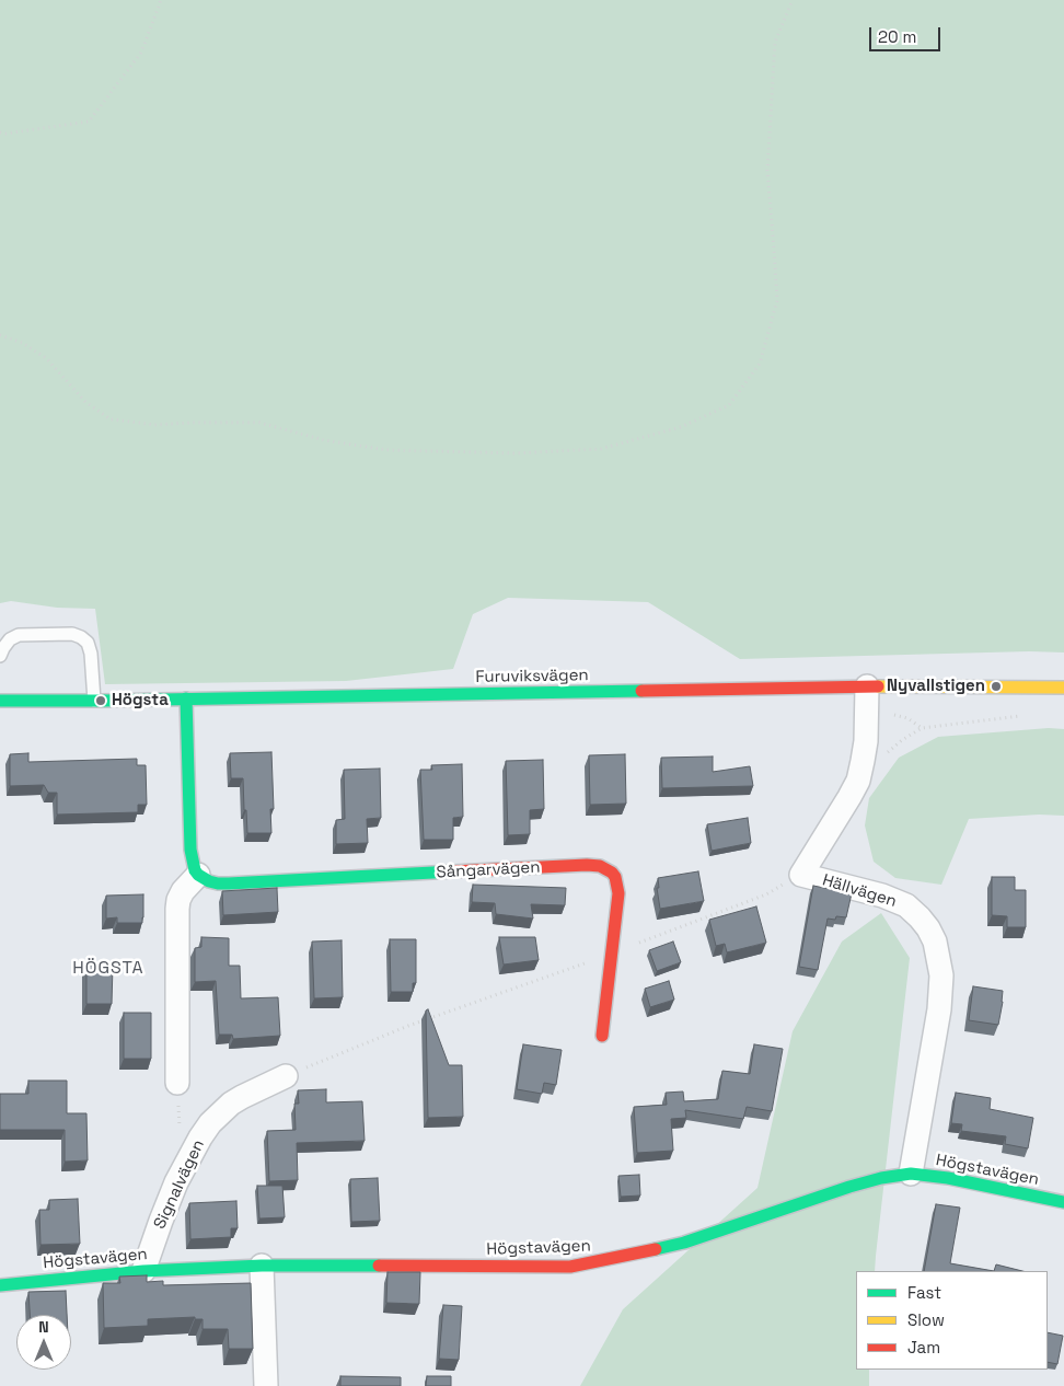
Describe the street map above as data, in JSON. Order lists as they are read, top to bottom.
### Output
{
  "streets": {
    "street": [
      "Furuviksvägen",
      "Sångarvägen",
      "Hällvägen",
      "Högstavägen",
      "Signalvägen"
    ]
  },
  "crossings": [
    ["Furuviksvägen", "Hällvägen"],
    ["Hällvägen", "Högstavägen"],
    ["Högstavägen", "Signalvägen"]
  ],
  "districts": ["HÖGSTA"],
  "places": ["Nyvallstigen", "Högsta"],
  "legend": ["Fast", "Slow", "Jam"],
  "scale_bar": "20 m",
  "north": "top"
}
